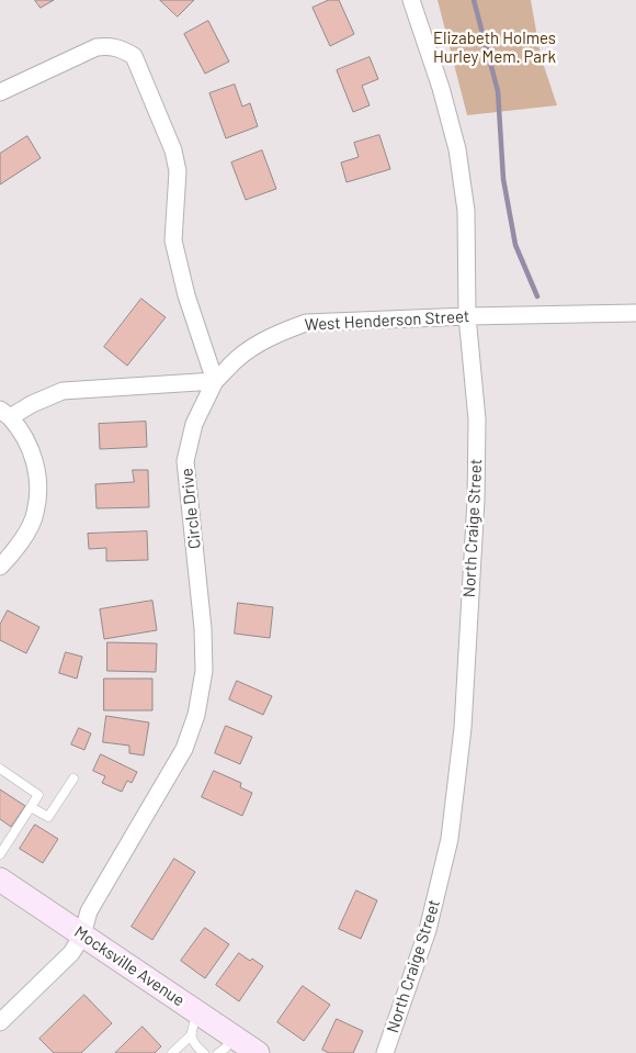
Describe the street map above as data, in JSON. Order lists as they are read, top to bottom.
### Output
{
  "streets": {
    "street": [
      "West Henderson Street",
      "Circle Drive",
      "North Craige Street",
      "Mocksville Avenue"
    ]
  },
  "crossings": [
    ["West Henderson Street", "Circle Drive"],
    ["West Henderson Street", "North Craige Street"],
    ["Circle Drive", "Mocksville Avenue"]
  ],
  "parks": ["Elizabeth Holmes Hurley Mem. Park"]
}
